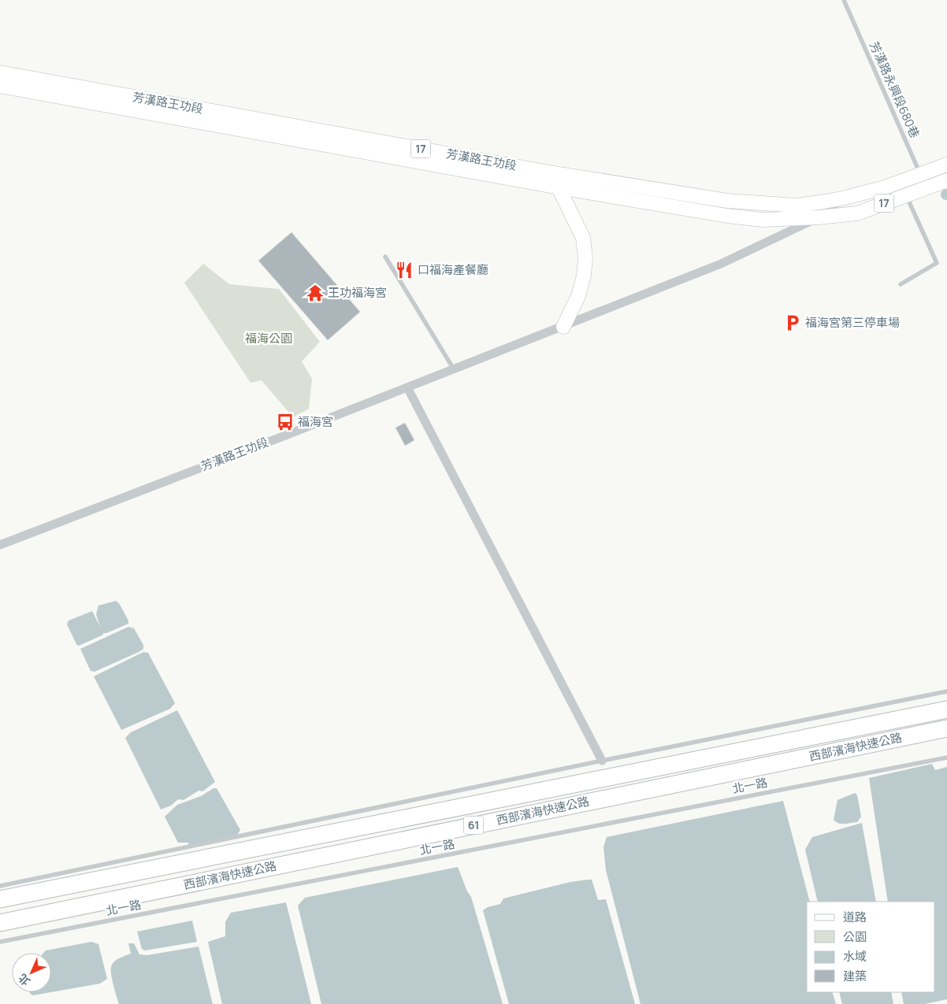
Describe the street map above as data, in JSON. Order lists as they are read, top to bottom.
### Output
{
  "streets": {
    "highway": ["西部濱海快速公路", "61"],
    "main road": ["芳漢路王功段", "17"],
    "lane": ["芳漢路永興段680巷", "北一路"]
  },
  "crossings": [
    ["芳漢路永興段680巷", "17"],
    ["芳漢路王功段", "17"]
  ],
  "parks": ["福海公園"],
  "places": {
    "restaurant": ["口福海產餐廳"],
    "temple": ["王功福海宮"],
    "parking": ["福海宮第三停車場"],
    "bus stop": ["福海宮"]
  },
  "legend": [
    "道路",
    "公園",
    "水域",
    "建築"
  ],
  "north": "bottom left"
}
